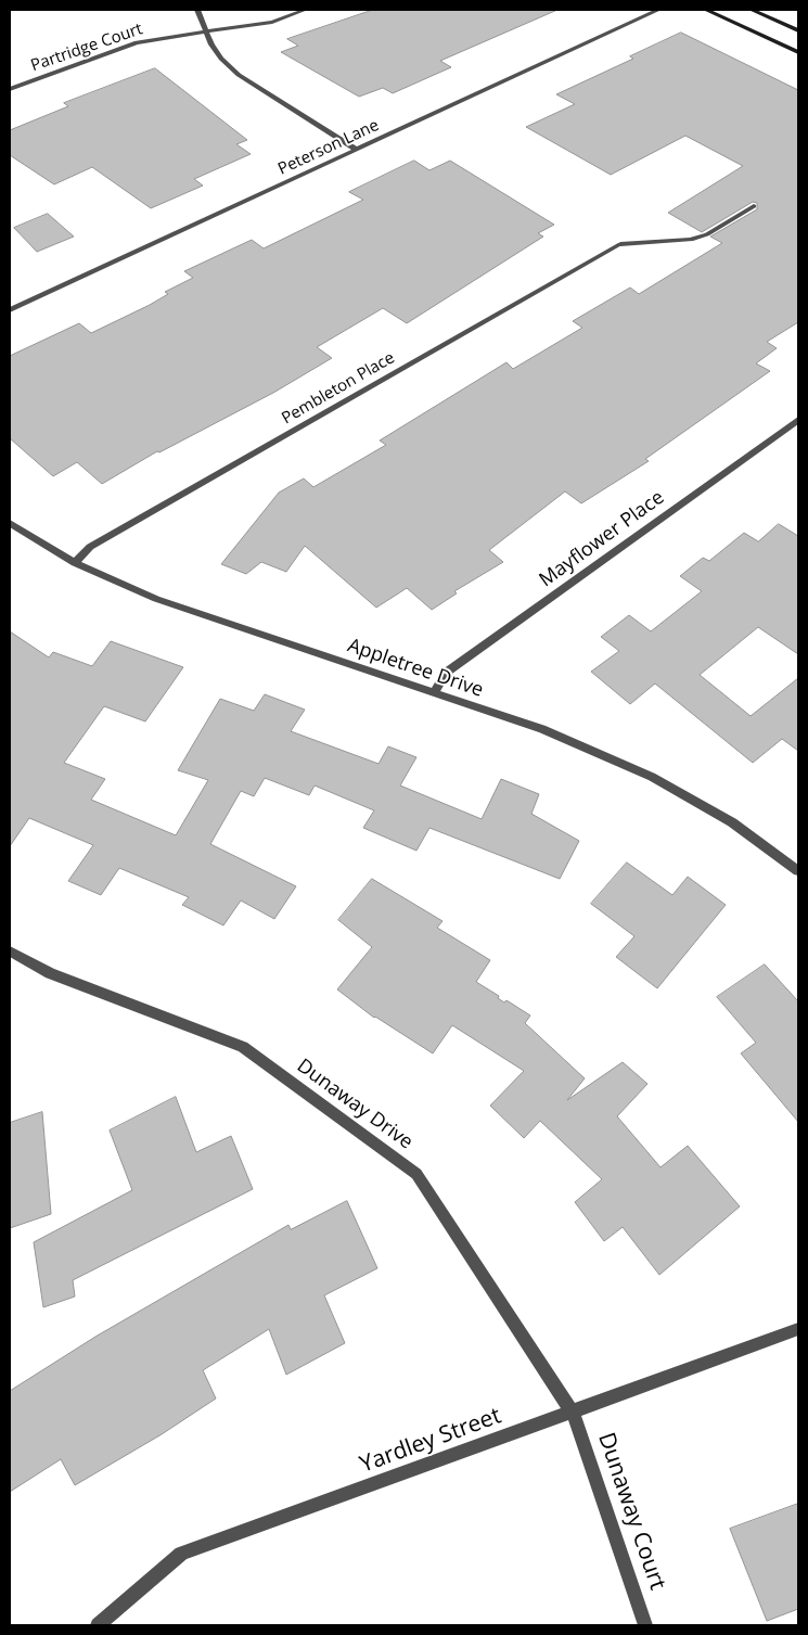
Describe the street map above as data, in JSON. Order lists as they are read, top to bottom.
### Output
{
  "streets": {
    "street": [
      "Partridge Court",
      "Peterson Lane",
      "Pembleton Place",
      "Mayflower Place",
      "Appletree Drive",
      "Dunaway Drive",
      "Yardley Street",
      "Dunaway Court"
    ]
  },
  "crossings": [
    ["Pembleton Place", "Appletree Drive"],
    ["Mayflower Place", "Appletree Drive"],
    ["Dunaway Drive", "Yardley Street"],
    ["Dunaway Drive", "Dunaway Court"],
    ["Yardley Street", "Dunaway Court"]
  ]
}
